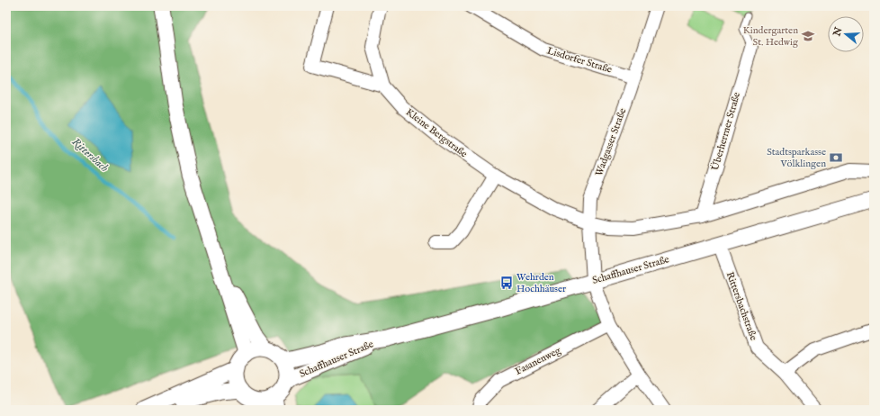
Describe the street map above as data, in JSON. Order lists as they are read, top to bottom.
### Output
{
  "streets": {
    "street": [
      "Lisdorfer Straße",
      "Überherrner Straße",
      "Kleine Bergstraße",
      "Wadgasser Straße",
      "Schaffhauser Straße",
      "Rittersbachstraße",
      "Fasanenweg"
    ]
  },
  "crossings": [
    ["Lisdorfer Straße", "Wadgasser Straße"],
    ["Überherrner Straße", "Kleine Bergstraße"],
    ["Kleine Bergstraße", "Wadgasser Straße"],
    ["Wadgasser Straße", "Schaffhauser Straße"],
    ["Wadgasser Straße", "Fasanenweg"],
    ["Schaffhauser Straße", "Rittersbachstraße"]
  ],
  "water": ["Rittersbach"],
  "places": {
    "school or university": ["Kindergarten St. Hedwig"],
    "bank": ["Stadtsparkasse Völklingen"],
    "bus stop": ["Wehrden Hochhäuser"]
  },
  "north": "left"
}
